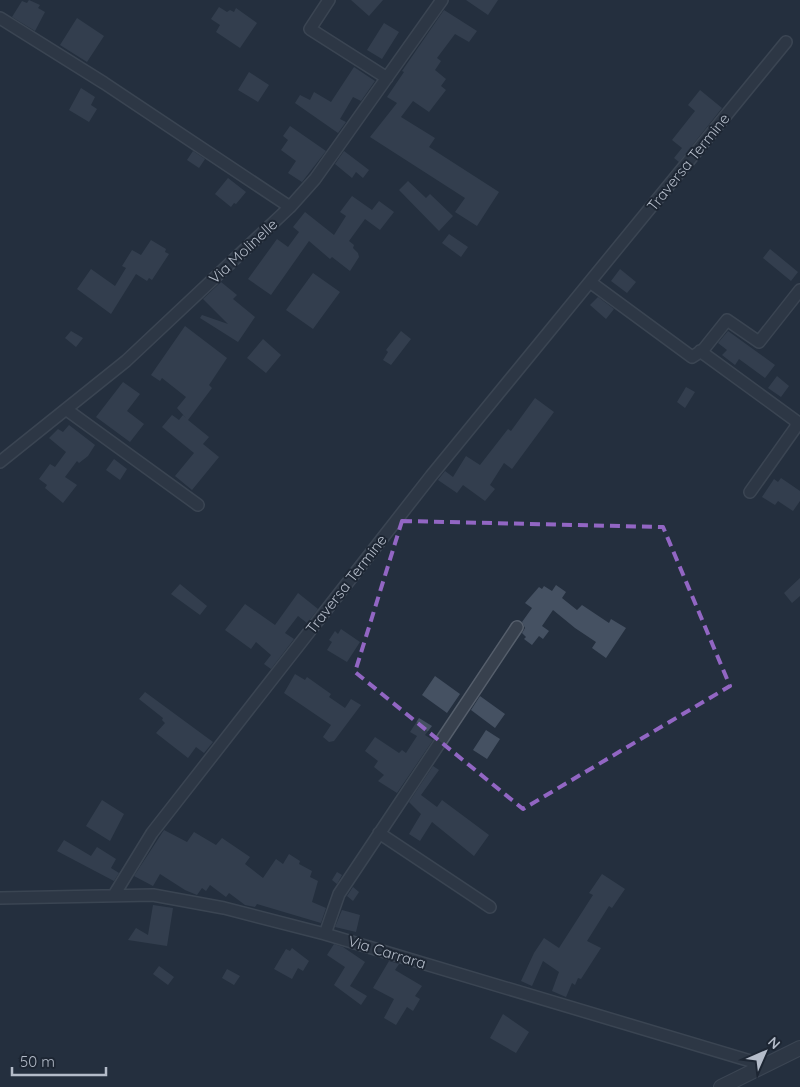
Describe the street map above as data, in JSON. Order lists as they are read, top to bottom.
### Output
{
  "streets": {
    "street": ["Traversa Termine", "Via Molinelle", "Via Carrara"]
  },
  "crossings": [
    ["Traversa Termine", "Via Carrara"]
  ],
  "scale_bar": "50 m",
  "north": "top right"
}
